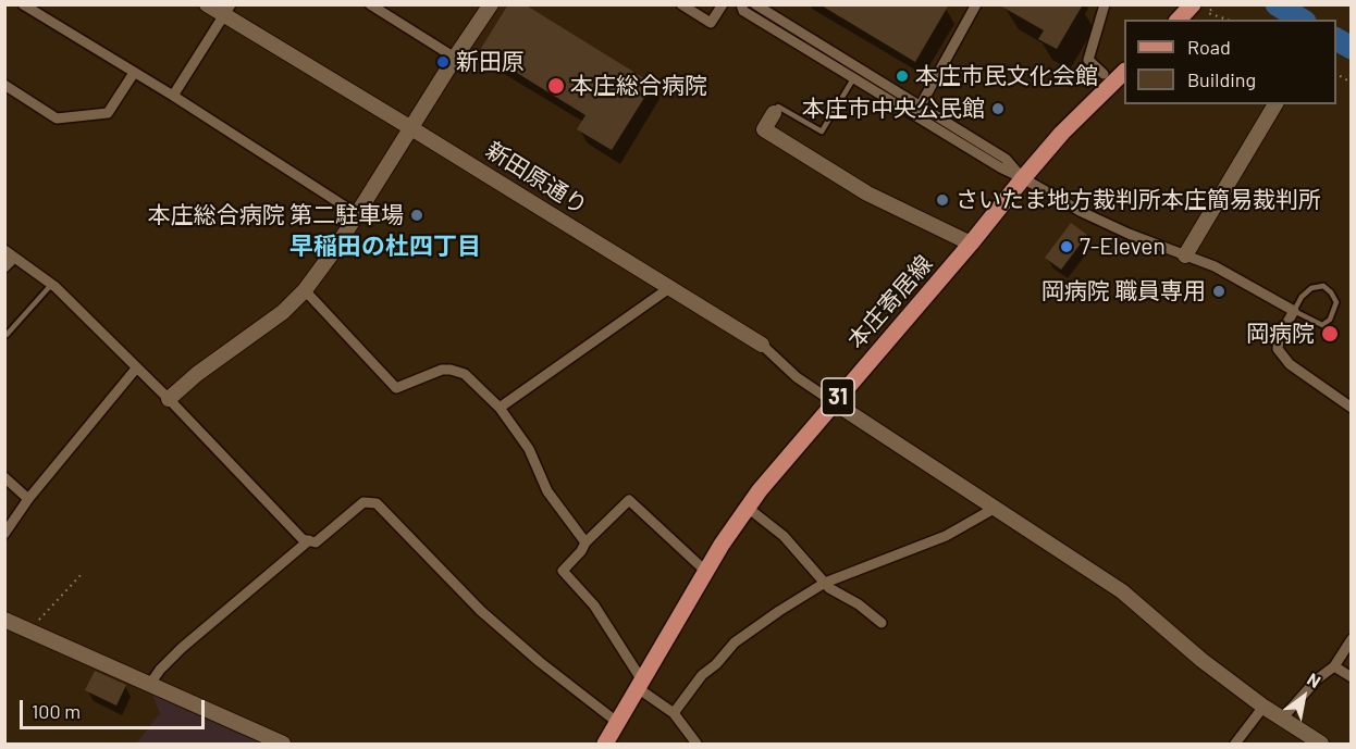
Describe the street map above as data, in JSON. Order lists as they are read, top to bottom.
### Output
{
  "streets": {
    "main road": ["本庄寄居線", "31"],
    "street": ["新田原通り"]
  },
  "crossings": [
    ["新田原通り", "本庄寄居線"]
  ],
  "districts": ["早稲田の杜四丁目"],
  "places": [
    "新田原",
    "本庄市民文化会館",
    "本庄総合病院",
    "本庄市中央公民館",
    "さいたま地方裁判所本庄簡易裁判所",
    "本庄総合病院 第二駐車場",
    "7-Eleven",
    "岡病院 職員専用",
    "岡病院"
  ],
  "legend": ["Road", "Building"],
  "scale_bar": "100 m",
  "north": "top right"
}
